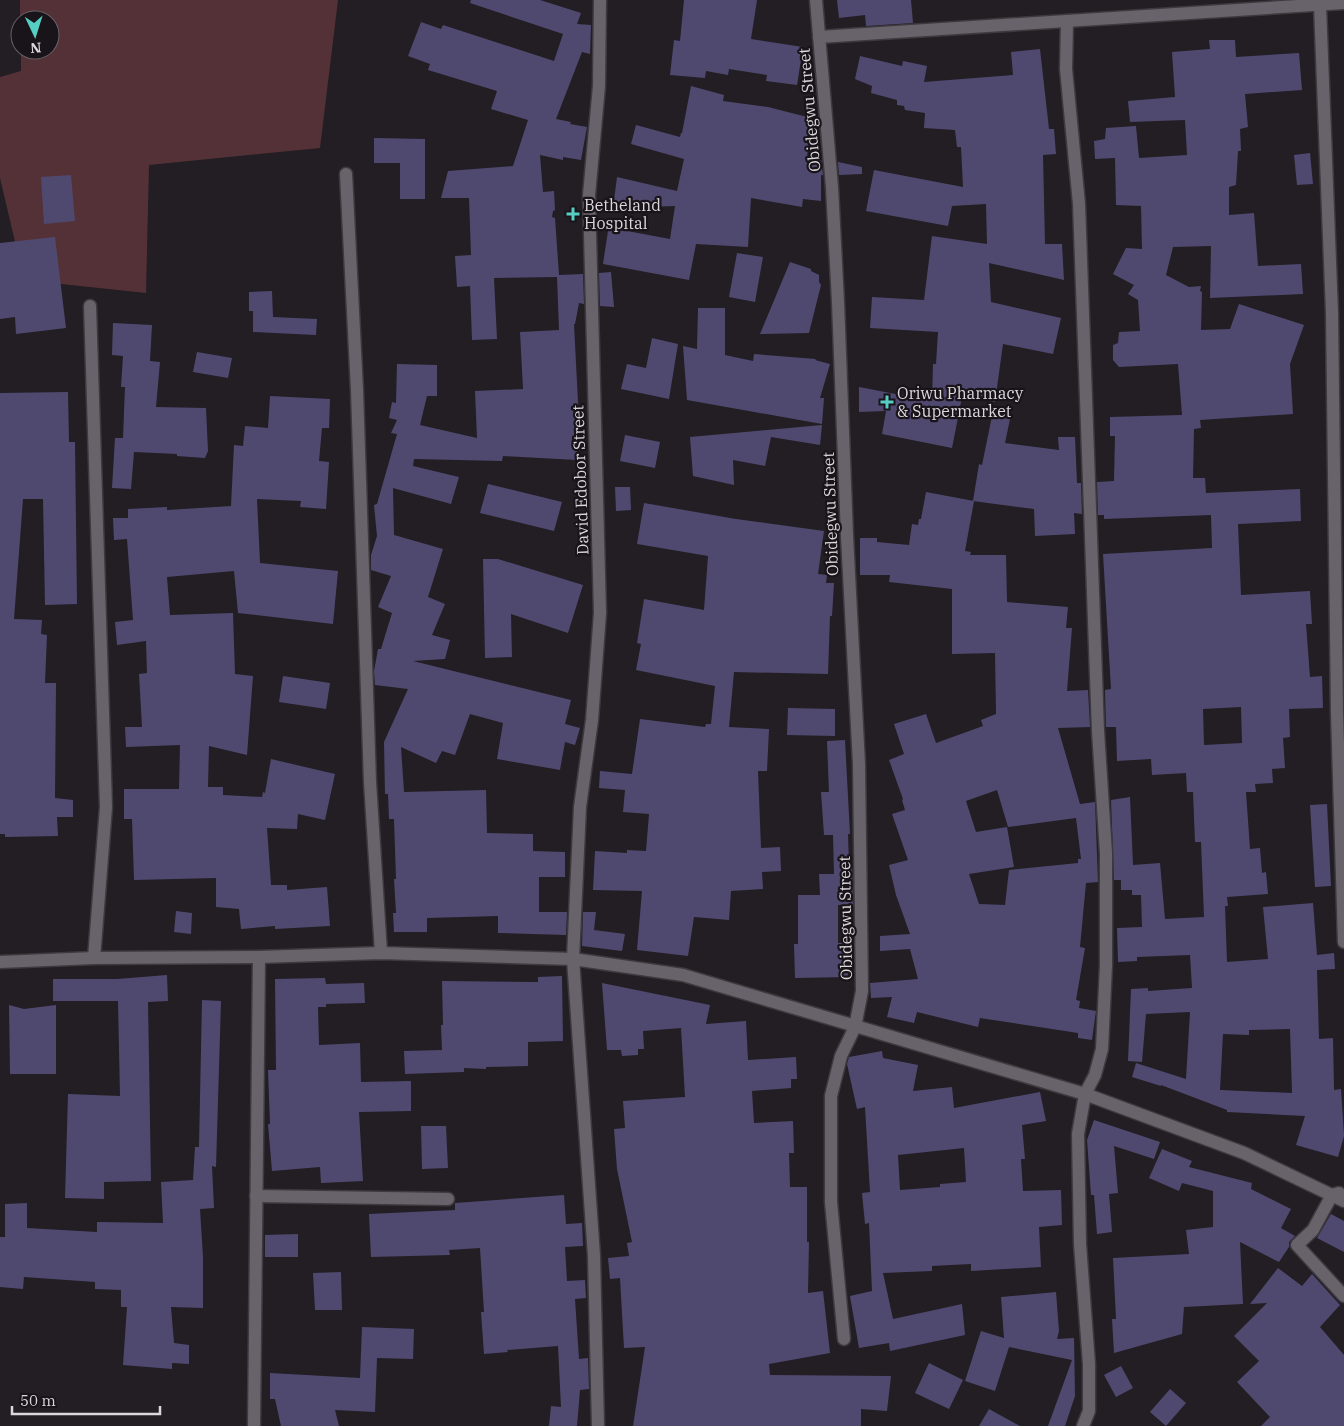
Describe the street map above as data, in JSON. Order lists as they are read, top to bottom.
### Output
{
  "streets": {
    "street": ["Obidegwu Street", "David Edobor Street"]
  },
  "places": {
    "health": ["Betheland Hospital", "Oriwu Pharmacy & Supermarket"]
  },
  "scale_bar": "50 m",
  "north": "bottom"
}
